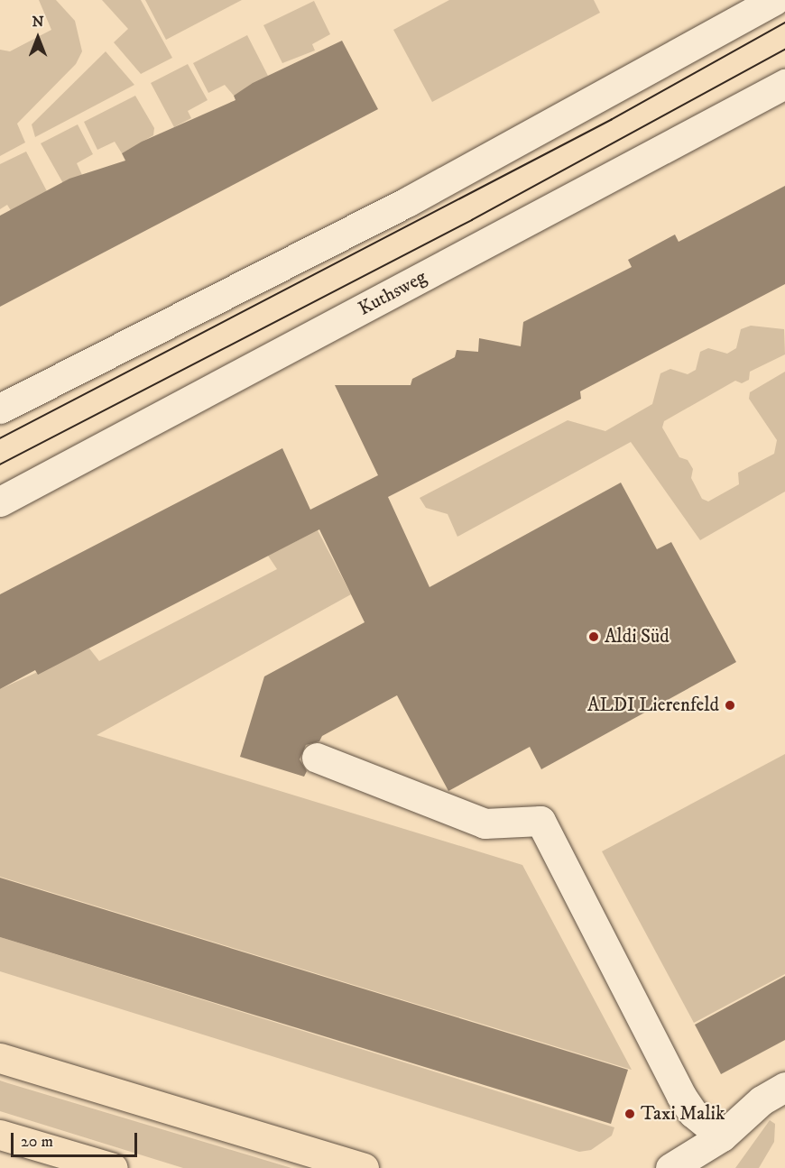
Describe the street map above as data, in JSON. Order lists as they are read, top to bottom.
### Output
{
  "streets": {
    "street": ["Kuthsweg"]
  },
  "places": ["Aldi Süd", "ALDI Lierenfeld", "Taxi Malik"],
  "scale_bar": "20 m",
  "north": "top"
}
